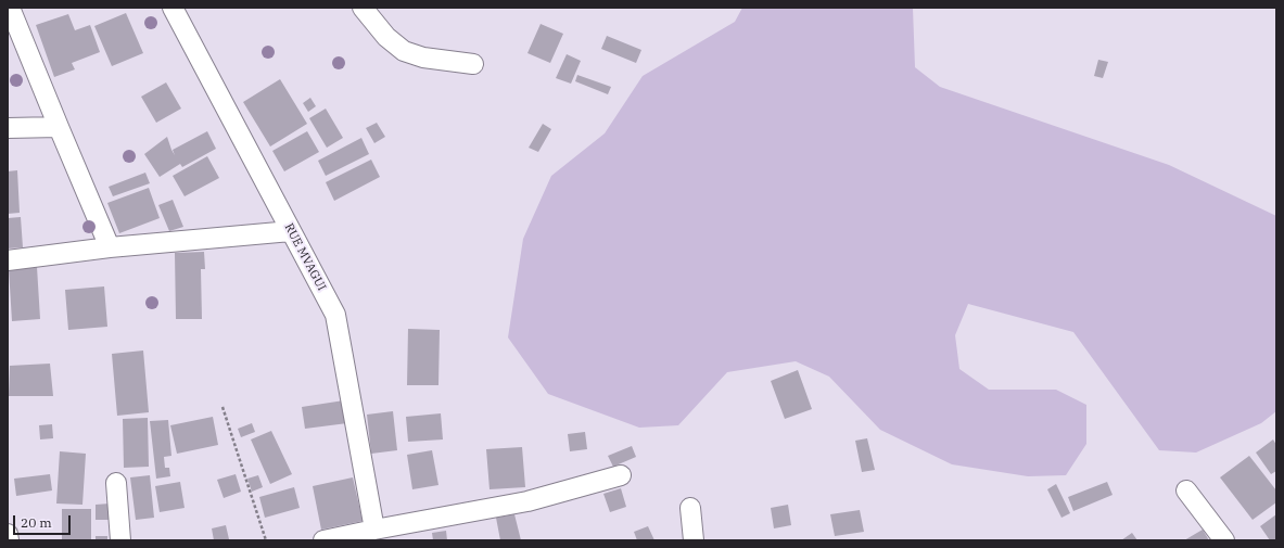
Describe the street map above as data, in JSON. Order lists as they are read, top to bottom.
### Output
{
  "streets": {
    "street": ["RUE MVAGUI"]
  },
  "scale_bar": "20 m"
}
